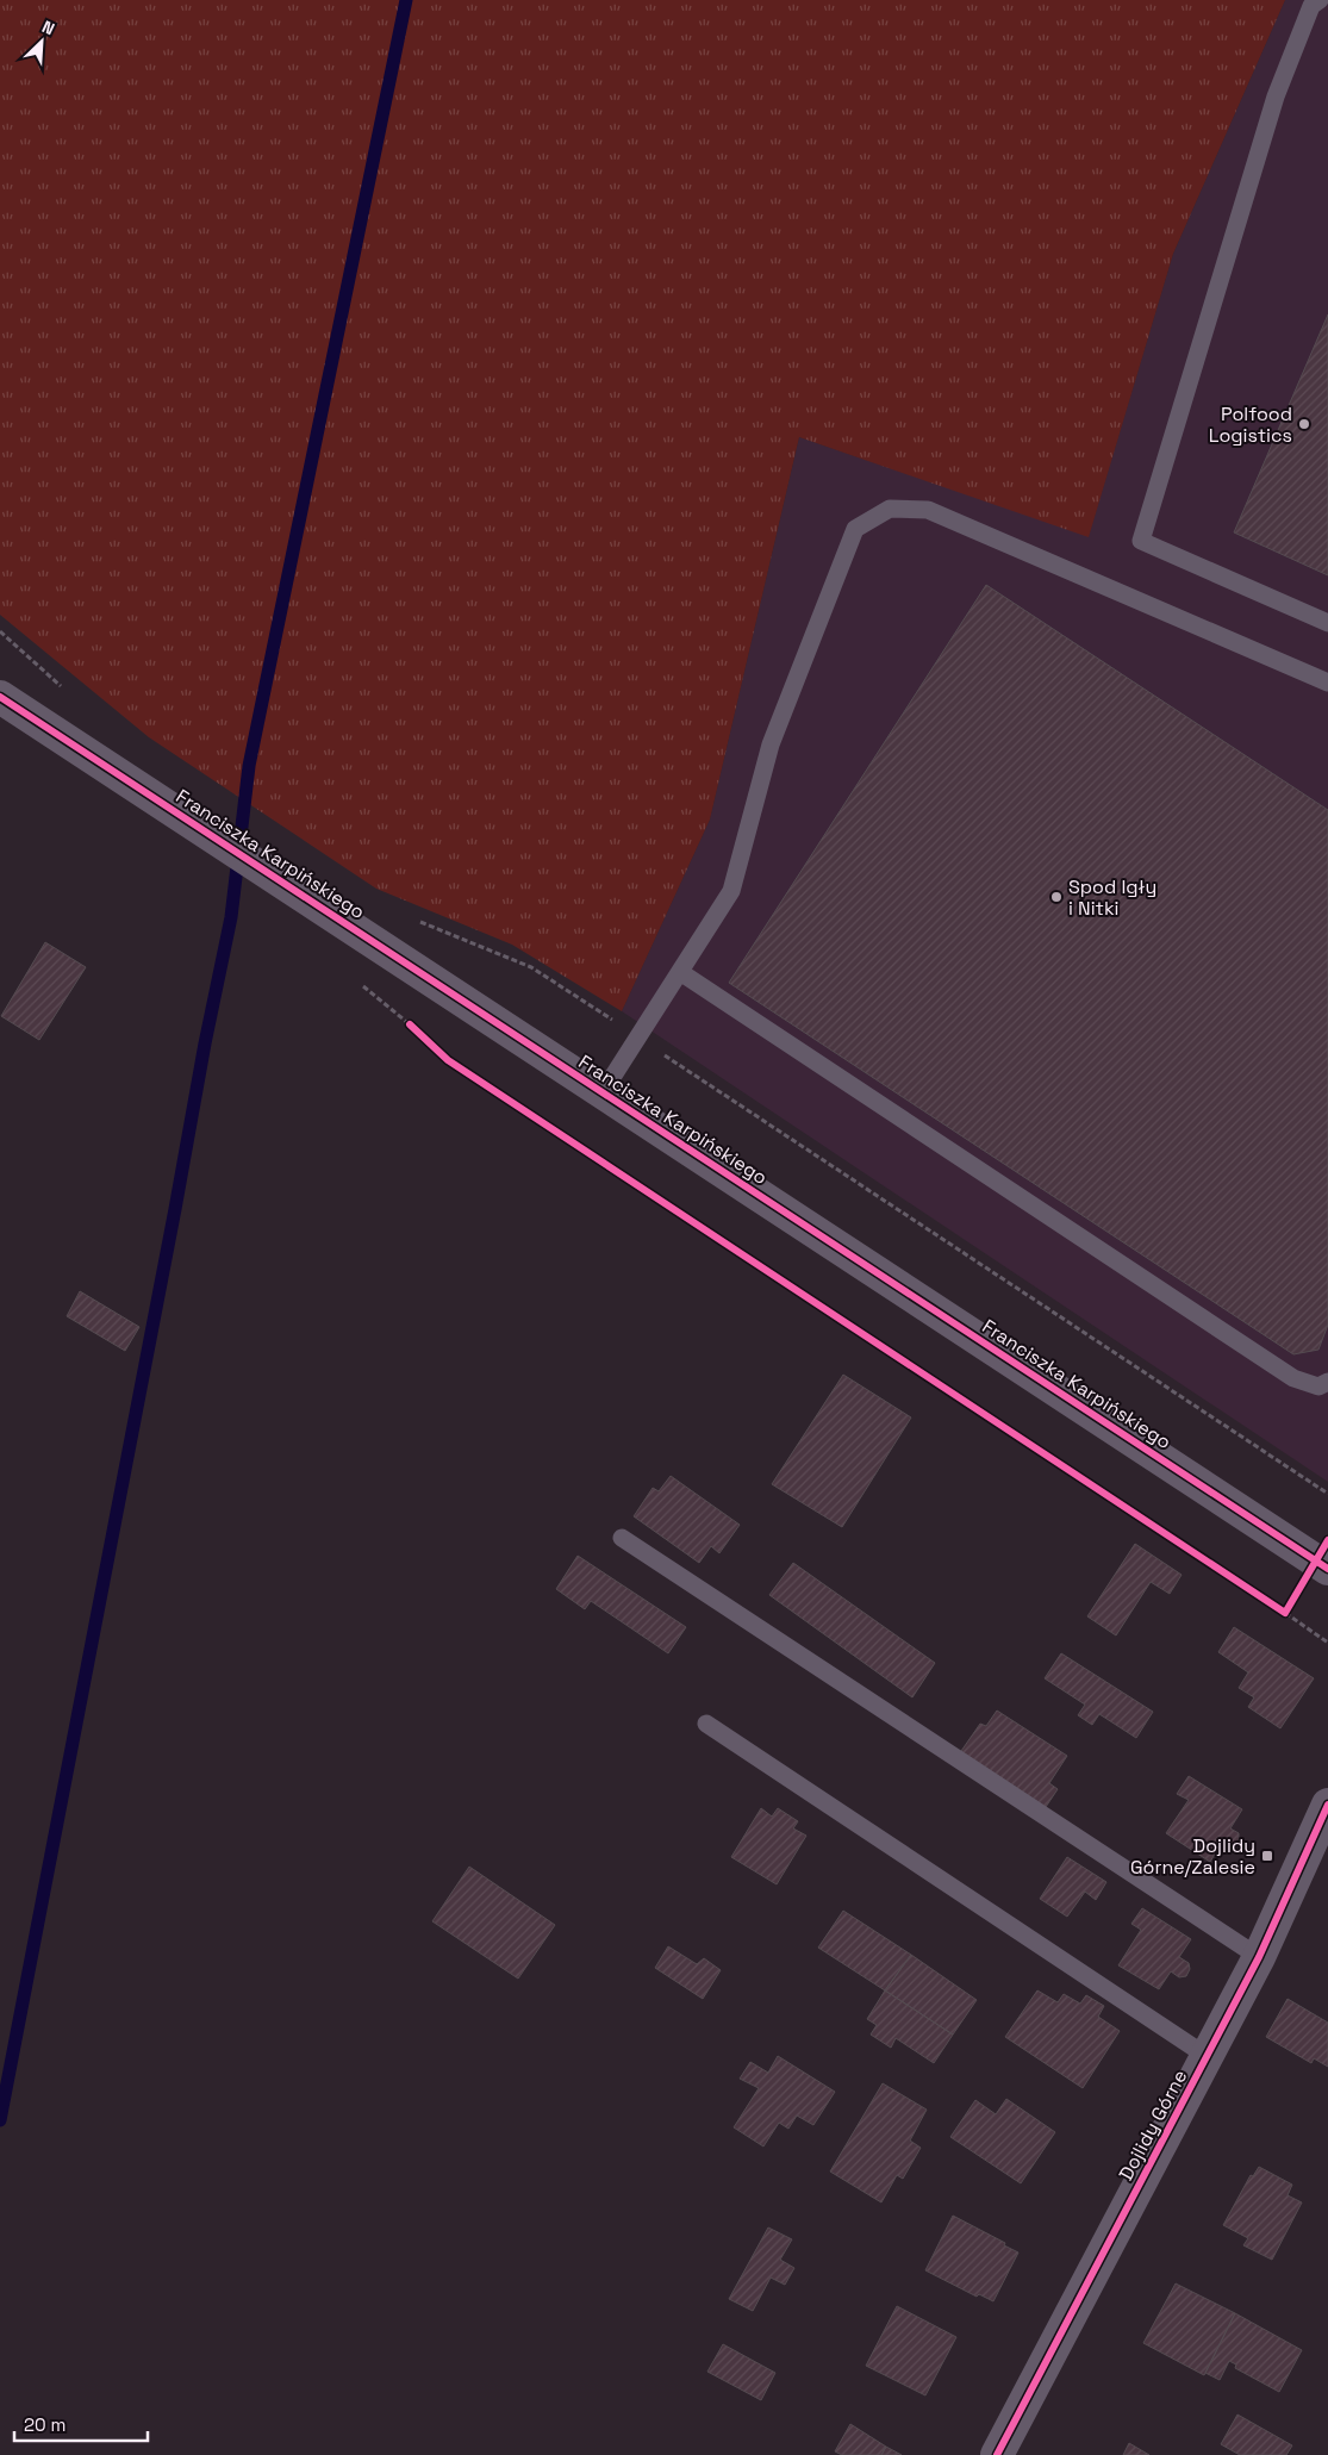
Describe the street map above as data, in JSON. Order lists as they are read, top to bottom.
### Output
{
  "streets": {
    "street": ["Franciszka Karpińskiego", "Dojlidy Górne"]
  },
  "places": {
    "other": ["Polfood Logistics", "Spod Igły i Nitki"],
    "transit": ["Dojlidy Górne/Zalesie"]
  },
  "scale_bar": "20 m",
  "north": "top right"
}
